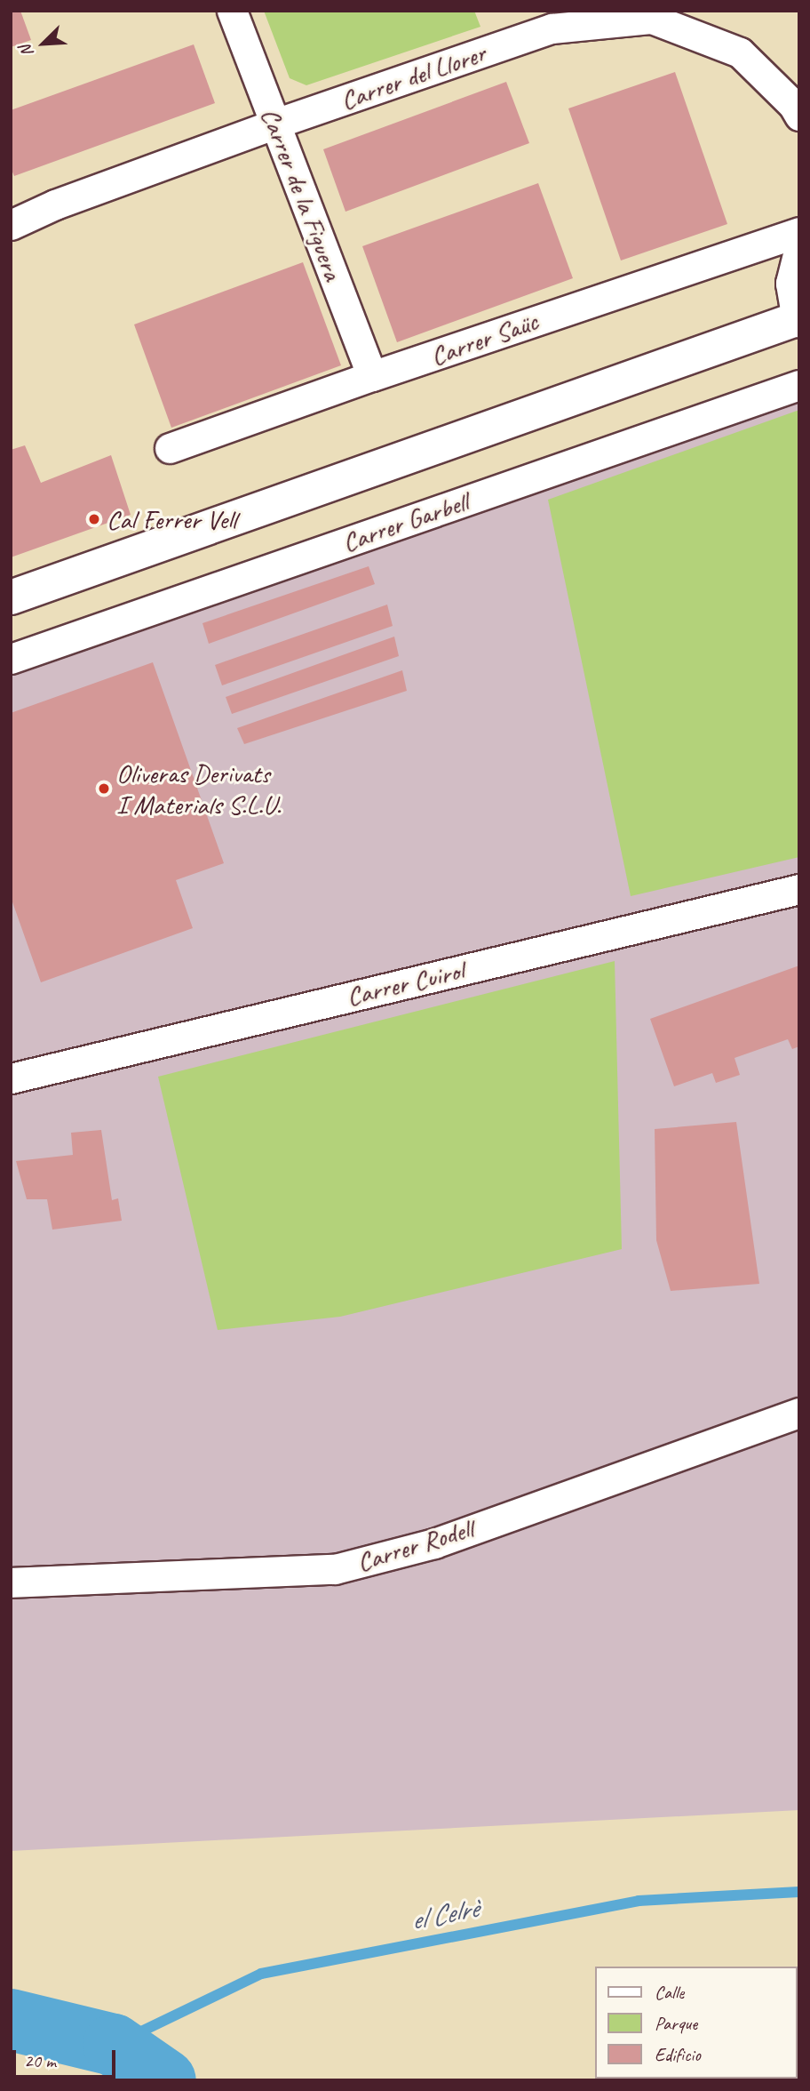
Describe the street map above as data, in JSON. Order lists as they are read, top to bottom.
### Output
{
  "streets": {
    "street": [
      "Carrer del Llorer",
      "Carrer de la Figuera",
      "Carrer Saüc",
      "Carrer Garbell",
      "Carrer Cuirol",
      "Carrer Rodell"
    ]
  },
  "crossings": [
    ["Carrer del Llorer", "Carrer de la Figuera"],
    ["Carrer de la Figuera", "Carrer Saüc"]
  ],
  "water": ["el Celrè"],
  "places": ["Cal Ferrer Vell", "Oliveras Derivats I Materials S.L.U."],
  "legend": ["Calle", "Parque", "Edificio"],
  "scale_bar": "20 m",
  "north": "bottom left"
}
